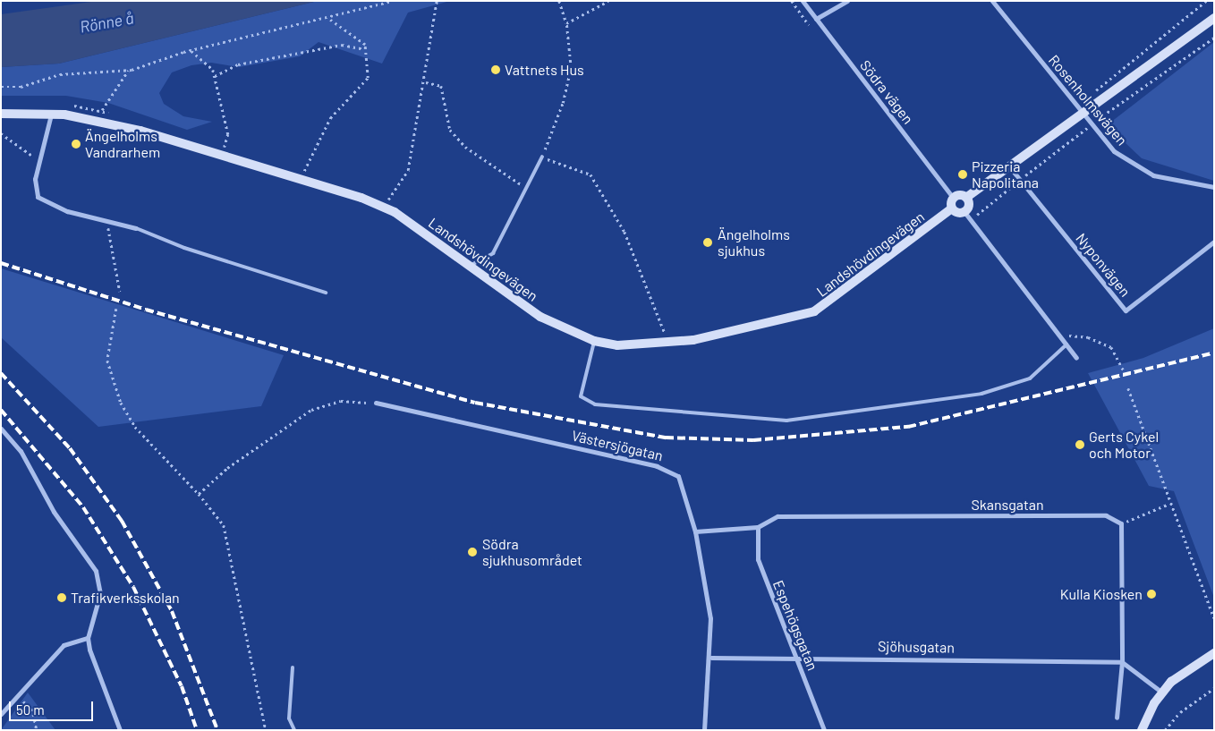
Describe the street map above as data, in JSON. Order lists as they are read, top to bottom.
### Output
{
  "streets": {
    "street": [
      "Södra vägen",
      "Rosenholmsvägen",
      "Landshövdingevägen",
      "Nyponvägen",
      "Västersjögatan",
      "Skansgatan",
      "Espehögsgatan",
      "Sjöhusgatan"
    ]
  },
  "crossings": [
    ["Västersjögatan", "Sjöhusgatan"],
    ["Skansgatan", "Espehögsgatan"],
    ["Espehögsgatan", "Sjöhusgatan"]
  ],
  "water": ["Rönne å"],
  "places": [
    "Vattnets Hus",
    "Ängelholms Vandrarhem",
    "Pizzeria Napolitana",
    "Ängelholms sjukhus",
    "Gerts Cykel och Motor",
    "Södra sjukhusområdet",
    "Kulla Kiosken",
    "Trafikverksskolan"
  ],
  "scale_bar": "50 m"
}
